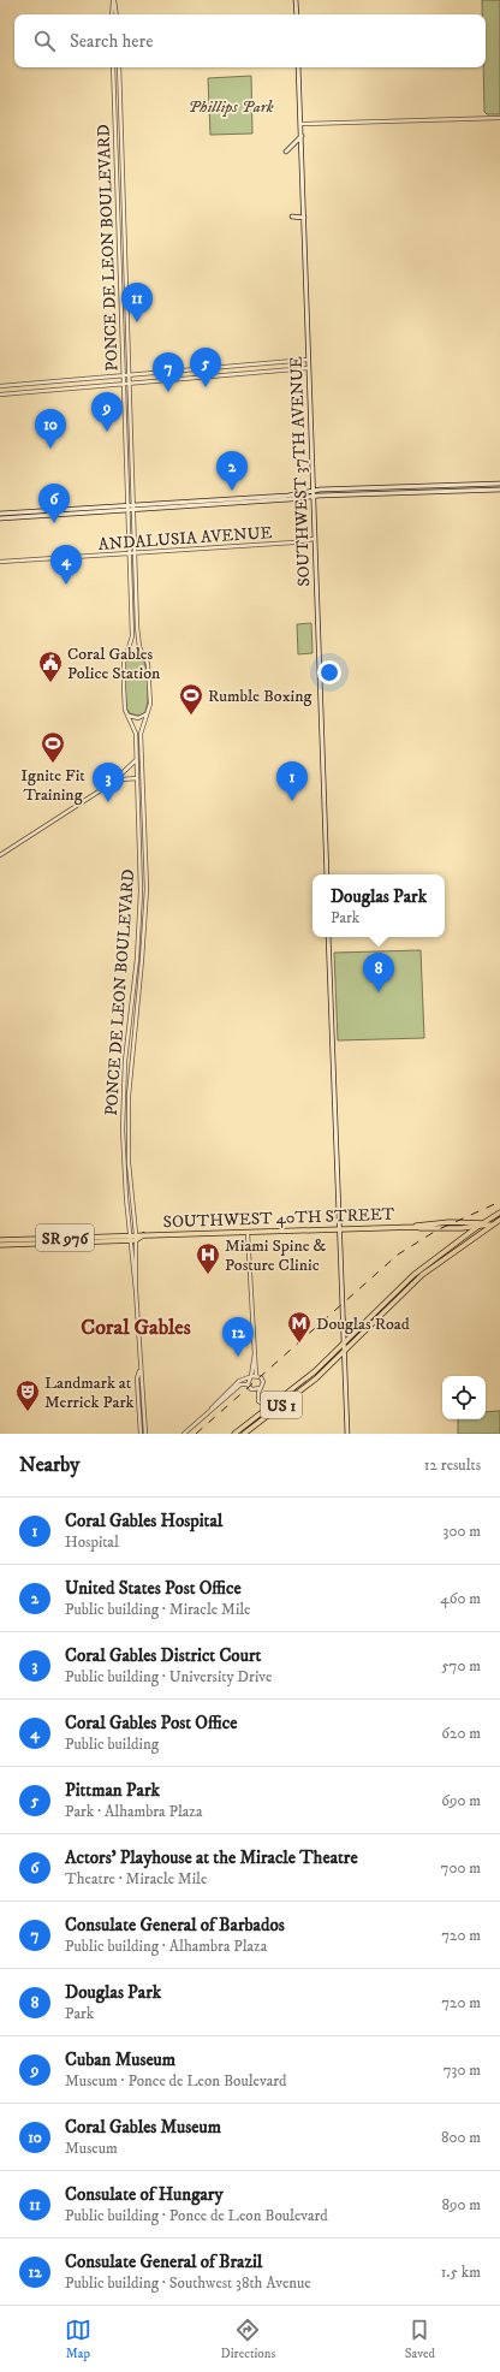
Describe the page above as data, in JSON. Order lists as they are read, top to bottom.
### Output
{
  "streets": {
    "main road": [
      "SOUTHWEST 37TH AVENUE",
      "SOUTHWEST 40TH STREET",
      "SR 976",
      "US 1"
    ],
    "street": ["PONCE DE LEON BOULEVARD", "ANDALUSIA AVENUE"]
  },
  "crossings": [
    ["PONCE DE LEON BOULEVARD", "ANDALUSIA AVENUE"],
    ["PONCE DE LEON BOULEVARD", "SOUTHWEST 40TH STREET"],
    ["PONCE DE LEON BOULEVARD", "SR 976"],
    ["SOUTHWEST 37TH AVENUE", "ANDALUSIA AVENUE"],
    ["SOUTHWEST 40TH STREET", "SR 976"],
    ["SOUTHWEST 40TH STREET", "US 1"]
  ],
  "districts": ["Coral Gables"],
  "parks": ["Phillips Park"],
  "places": {
    "public building": ["Coral Gables Police Station"],
    "sports": ["Rumble Boxing", "Ignite Fit Training"],
    "hospital": ["Miami Spine & Posture Clinic"],
    "metro station": ["Douglas Road"],
    "theatre": ["Landmark at Merrick Park"]
  },
  "page": {
    "search": "Search here",
    "pins": [
      "11",
      "5",
      "7",
      "9",
      "10",
      "2",
      "6",
      "4",
      "1",
      "3",
      "8",
      "12"
    ],
    "popup": ["Douglas Park", "Park"],
    "heading": ["Nearby", "12 results"],
    "list": [
      {
        "mark": "1",
        "name": "Coral Gables Hospital",
        "note": "Hospital",
        "value": "300 m"
      },
      {
        "mark": "2",
        "name": "United States Post Office",
        "note": "Public building · Miracle Mile",
        "value": "460 m"
      },
      {
        "mark": "3",
        "name": "Coral Gables District Court",
        "note": "Public building · University Drive",
        "value": "570 m"
      },
      {
        "mark": "4",
        "name": "Coral Gables Post Office",
        "note": "Public building",
        "value": "620 m"
      },
      {
        "mark": "5",
        "name": "Pittman Park",
        "note": "Park · Alhambra Plaza",
        "value": "690 m"
      },
      {
        "mark": "6",
        "name": "Actors' Playhouse at the Miracle Theatre",
        "note": "Theatre · Miracle Mile",
        "value": "700 m"
      },
      {
        "mark": "7",
        "name": "Consulate General of Barbados",
        "note": "Public building · Alhambra Plaza",
        "value": "720 m"
      },
      {
        "mark": "8",
        "name": "Douglas Park",
        "note": "Park",
        "value": "720 m"
      },
      {
        "mark": "9",
        "name": "Cuban Museum",
        "note": "Museum · Ponce de Leon Boulevard",
        "value": "730 m"
      },
      {
        "mark": "10",
        "name": "Coral Gables Museum",
        "note": "Museum",
        "value": "800 m"
      },
      {
        "mark": "11",
        "name": "Consulate of Hungary",
        "note": "Public building · Ponce de Leon Boulevard",
        "value": "890 m"
      },
      {
        "mark": "12",
        "name": "Consulate General of Brazil",
        "note": "Public building · Southwest 38th Avenue",
        "value": "1.5 km"
      }
    ],
    "nav": ["Map", "Directions", "Saved"]
  }
}
